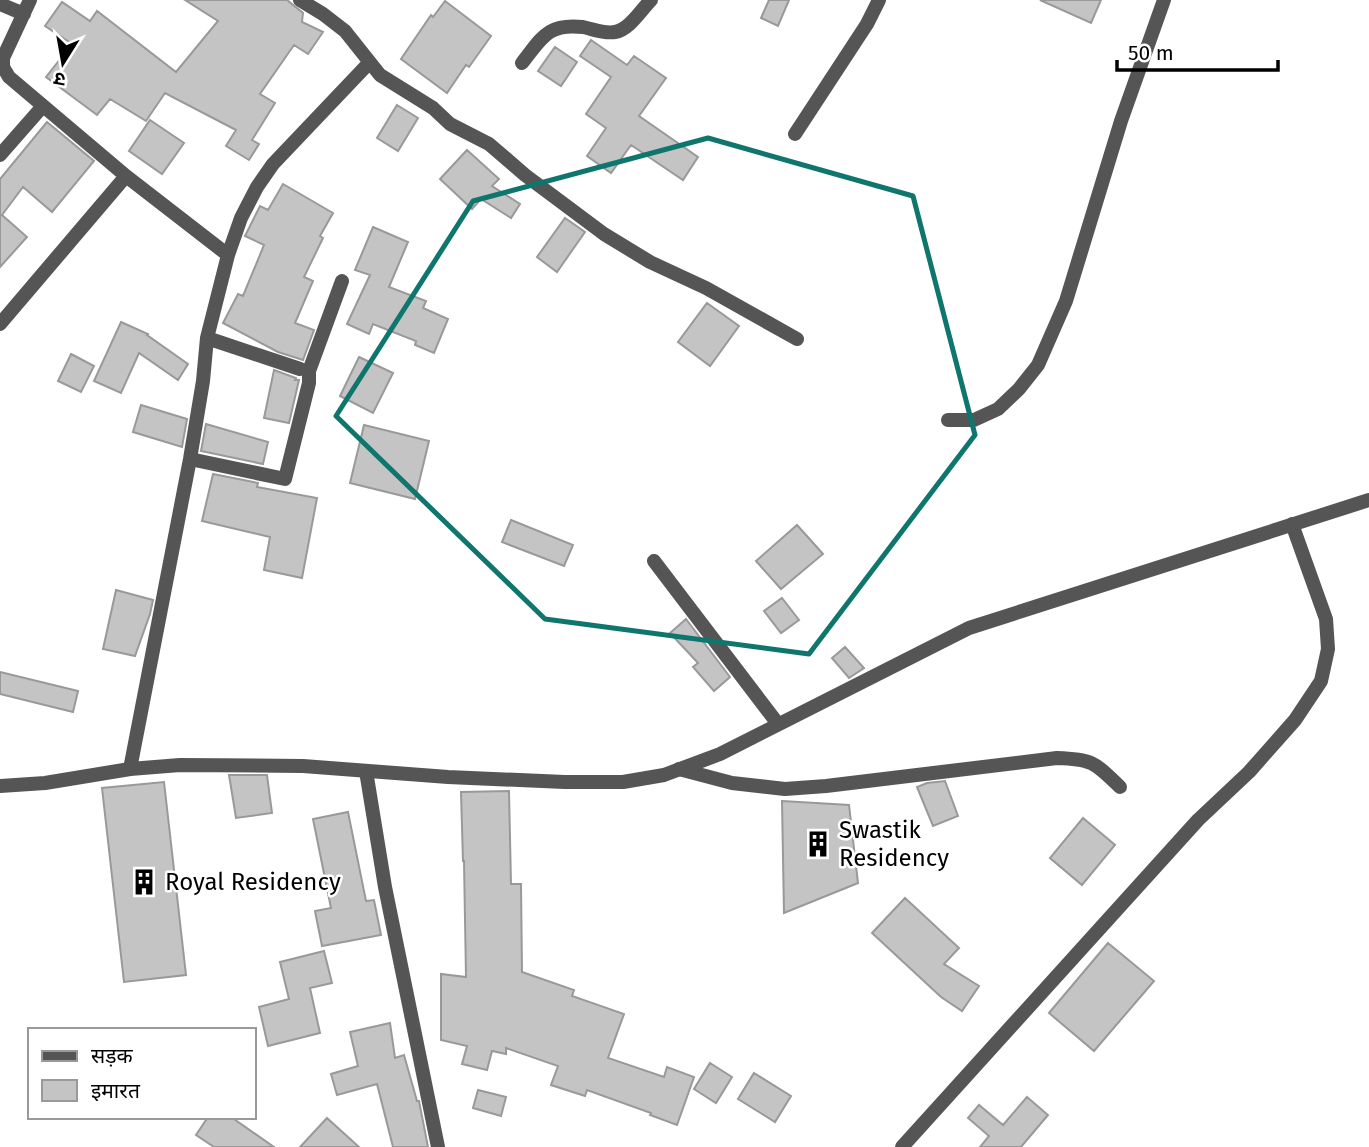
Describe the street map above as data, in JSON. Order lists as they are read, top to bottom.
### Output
{
  "places": {
    "building": ["Swastik Residency", "Royal Residency"]
  },
  "legend": ["सड़क", "इमारत"],
  "scale_bar": "50 m",
  "north": "bottom"
}
